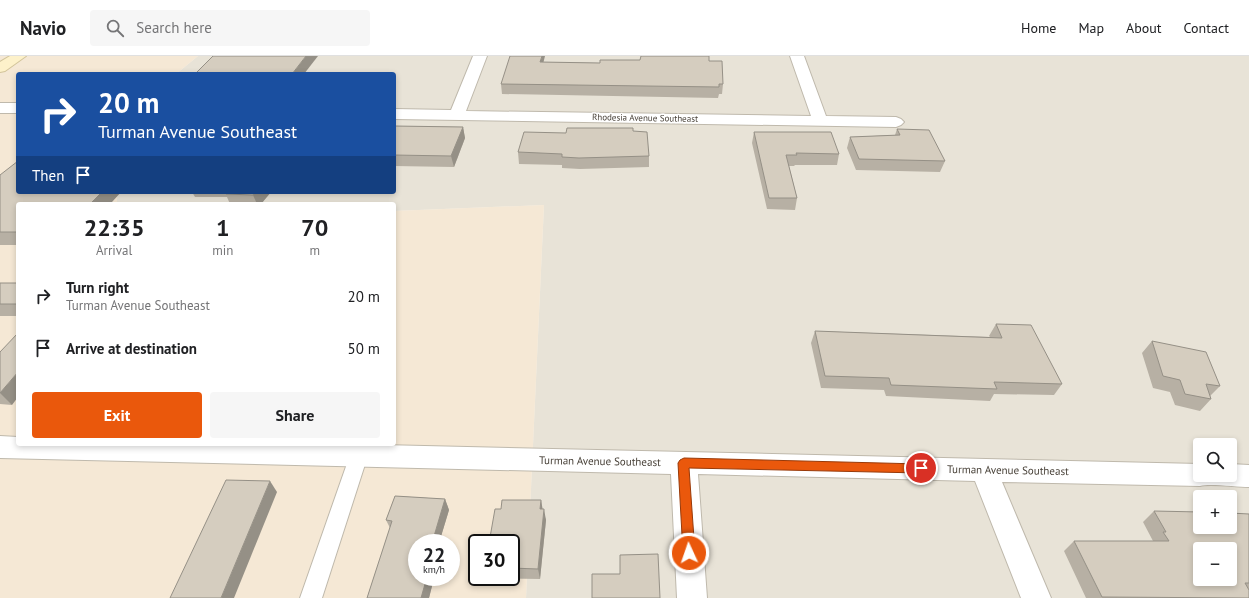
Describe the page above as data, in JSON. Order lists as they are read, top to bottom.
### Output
{
  "streets": {
    "street": ["Rhodesia Avenue Southeast", "Turman Avenue Southeast"]
  },
  "page": {
    "header": "Navio",
    "search": "Search here",
    "nav": [
      "Home",
      "Map",
      "About",
      "Contact"
    ],
    "turn": ["20 m", "Turman Avenue Southeast"],
    "then": "Then",
    "eta": [
      "22:35",
      "Arrival",
      "1",
      "min",
      "70",
      "m"
    ],
    "list": [
      {
        "name": "Turn right",
        "note": "Turman Avenue Southeast",
        "value": "20 m"
      },
      {
        "name": "Arrive at destination",
        "value": "50 m"
      }
    ],
    "buttons": ["Exit", "Share"],
    "map_buttons": ["+", "−"],
    "speed": "22 km/h",
    "limit": "30"
  }
}
